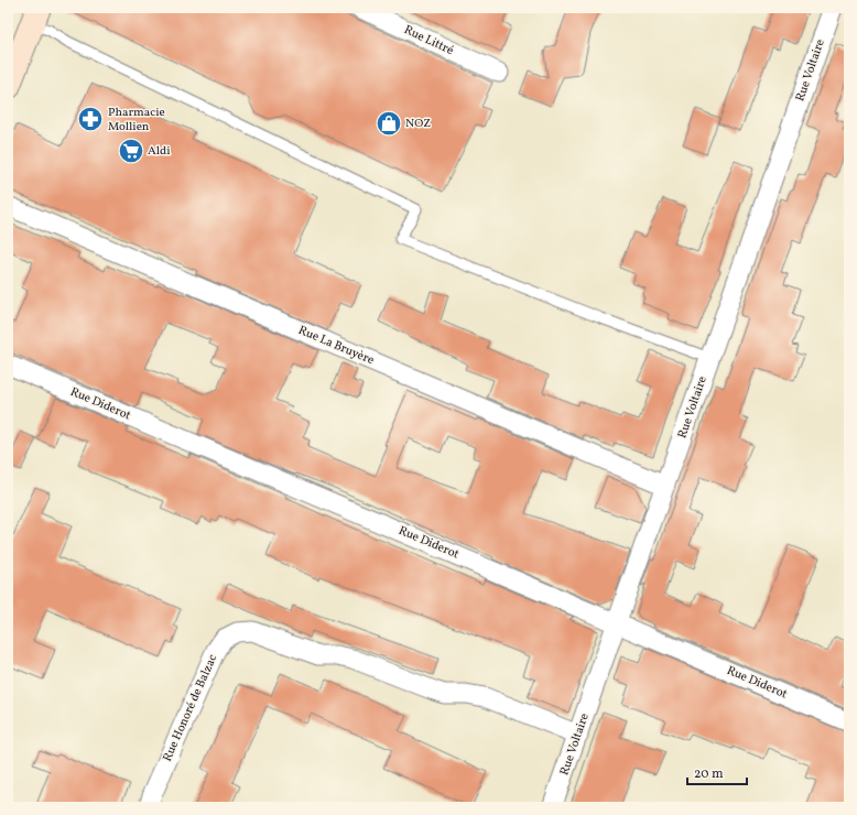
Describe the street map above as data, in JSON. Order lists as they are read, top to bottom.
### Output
{
  "streets": {
    "street": [
      "Rue Littré",
      "Rue Voltaire",
      "Rue La Bruyère",
      "Rue Diderot",
      "Rue Honoré de Balzac"
    ]
  },
  "crossings": [
    ["Rue Voltaire", "Rue La Bruyère"],
    ["Rue Voltaire", "Rue Diderot"],
    ["Rue Voltaire", "Rue Honoré de Balzac"]
  ],
  "places": {
    "pharmacy": ["Pharmacie Mollien"],
    "shop": ["NOZ"],
    "supermarket": ["Aldi"]
  },
  "scale_bar": "20 m"
}
